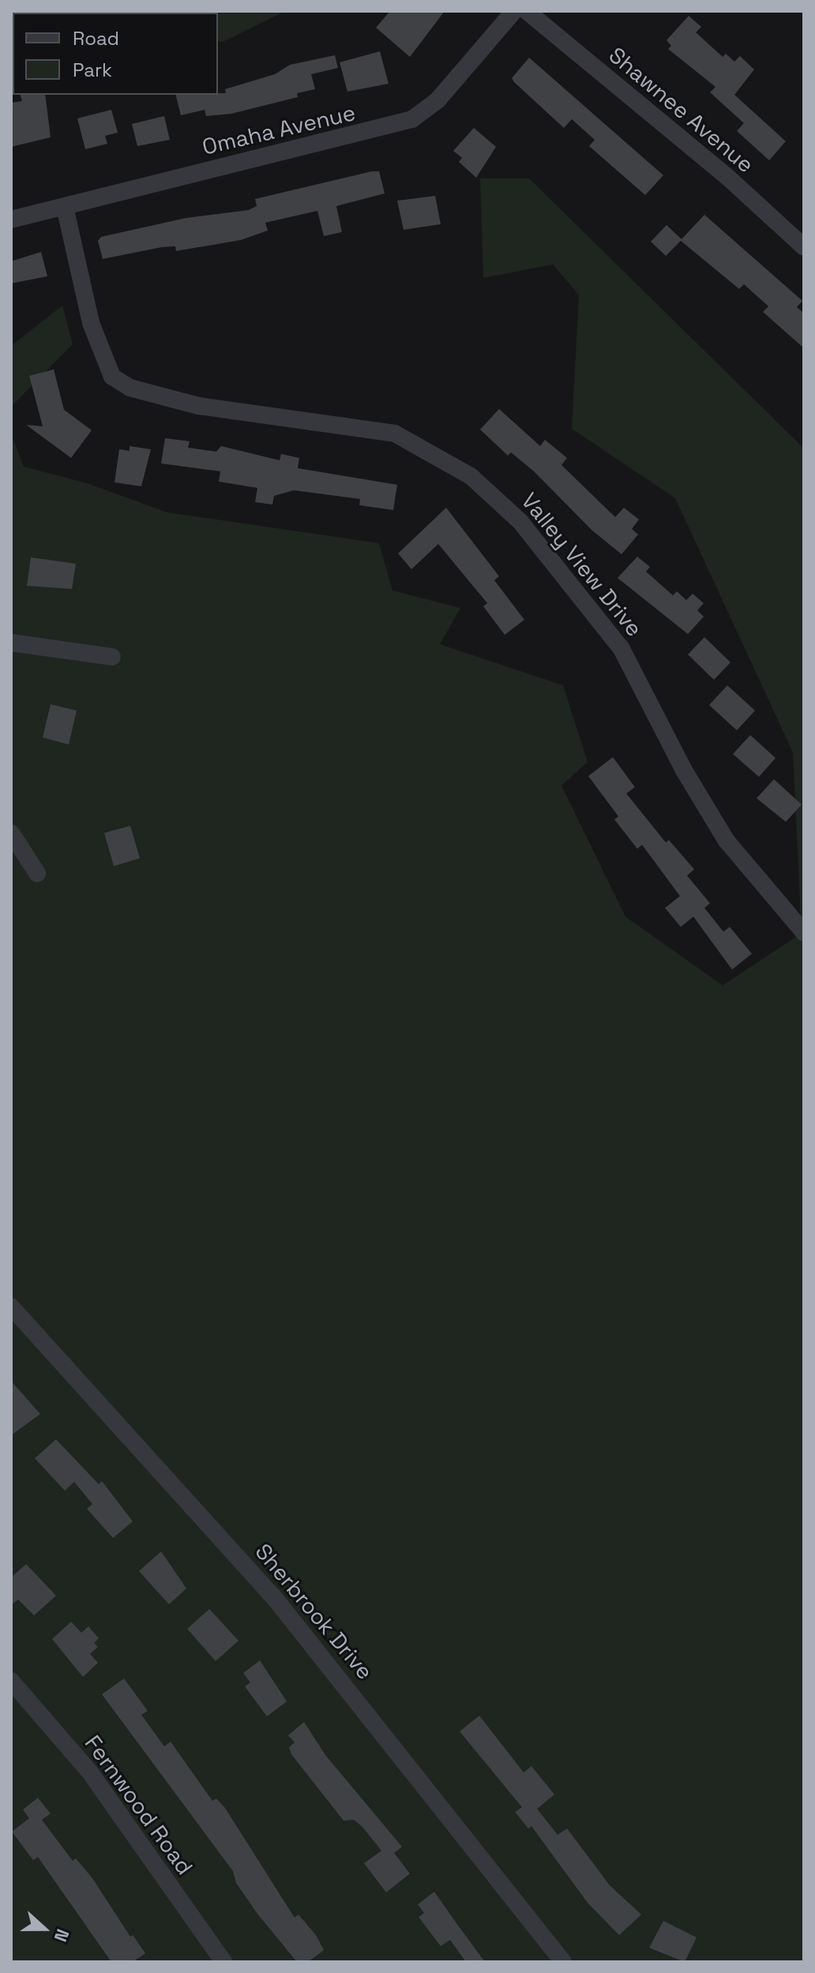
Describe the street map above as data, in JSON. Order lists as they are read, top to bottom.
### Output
{
  "streets": {
    "street": [
      "Shawnee Avenue",
      "Omaha Avenue",
      "Valley View Drive",
      "Sherbrook Drive",
      "Fernwood Road"
    ]
  },
  "crossings": [
    ["Omaha Avenue", "Valley View Drive"]
  ],
  "legend": ["Road", "Park"],
  "north": "right"
}
